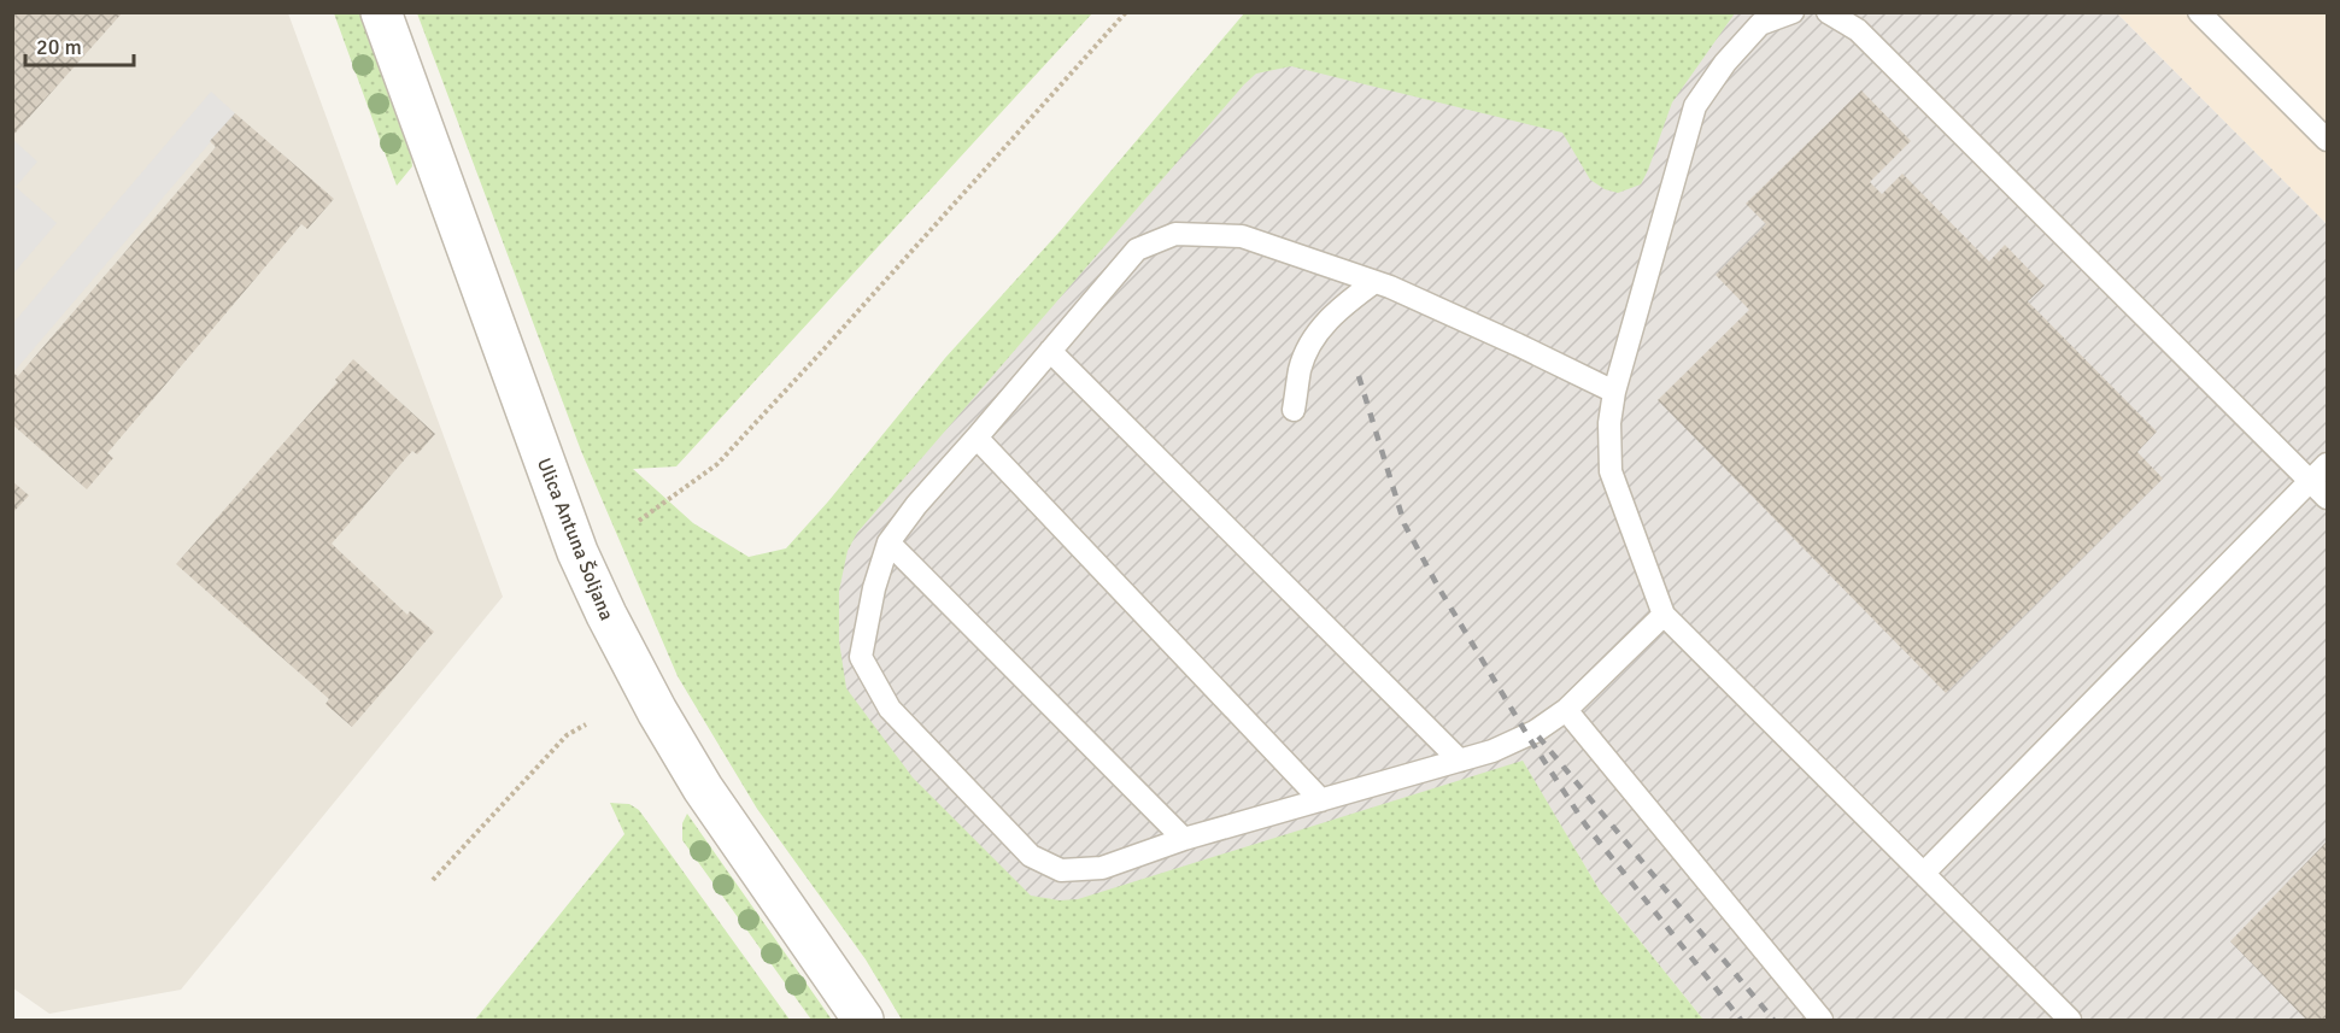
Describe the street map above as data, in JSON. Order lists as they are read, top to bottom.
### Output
{
  "streets": {
    "street": ["Ulica Antuna Šoljana"]
  },
  "scale_bar": "20 m"
}
